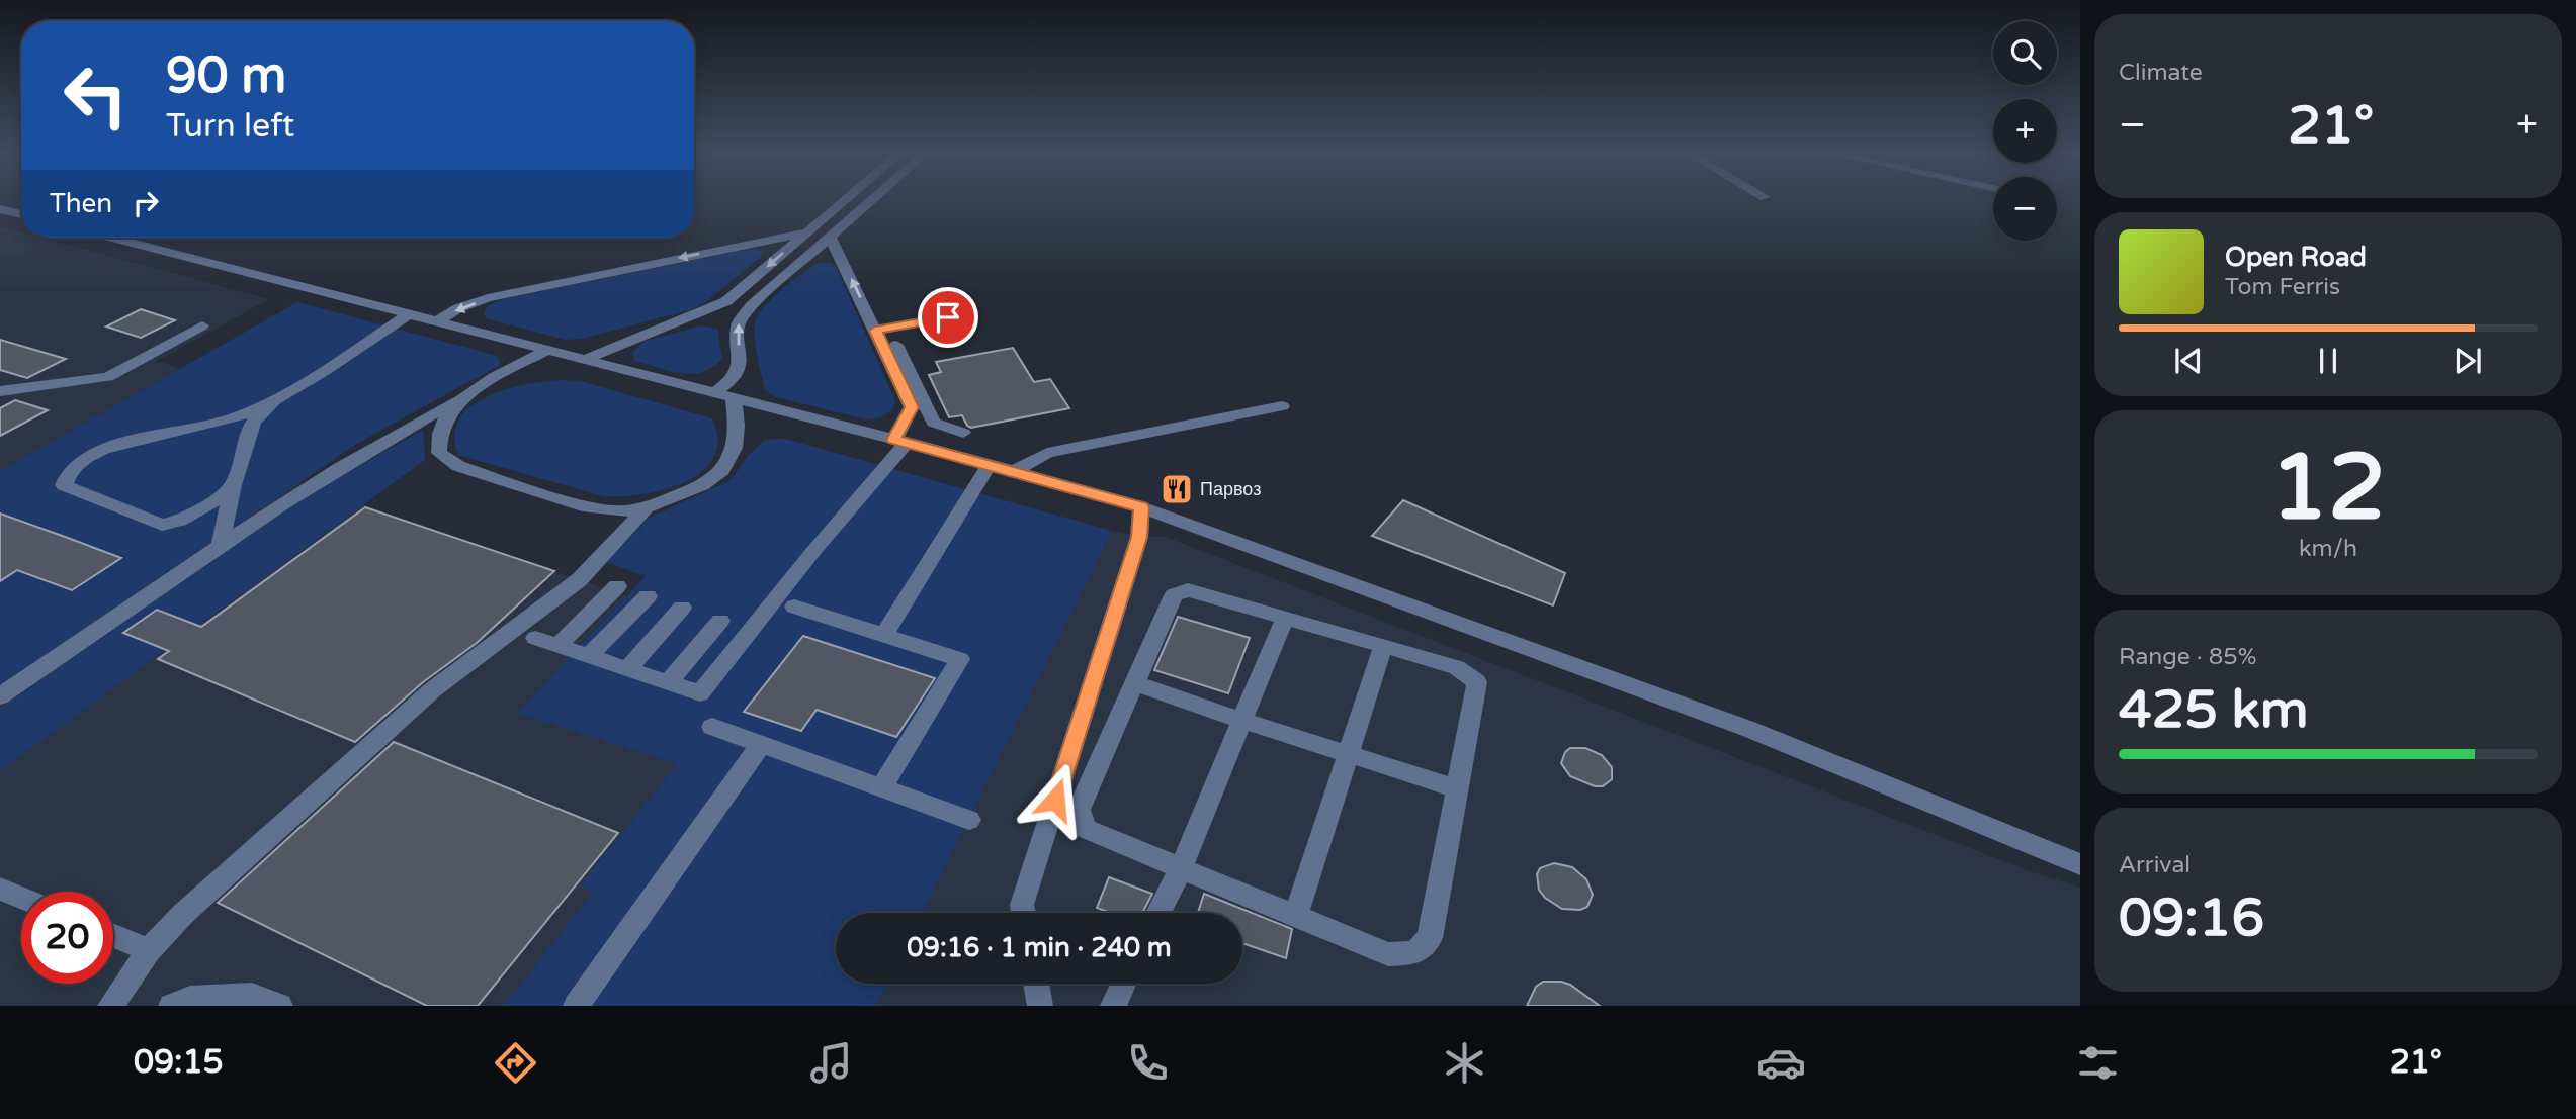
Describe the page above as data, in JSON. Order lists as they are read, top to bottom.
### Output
{
  "places": {
    "restaurant": ["Парвоз"]
  },
  "page": {
    "tile": [
      "Climate",
      ["12", "km/h"],
      ["Range · 85%", "425 km"],
      ["Arrival", "09:16"]
    ],
    "map_buttons": ["+", "−"],
    "turn": ["90 m", "Turn left"],
    "heat": ["−", "21°", "+"],
    "then": "Then",
    "song": ["Open Road", "Tom Ferris"],
    "limit": "20",
    "trip": "09:16 · 1 min · 240 m",
    "tabs": ["09:15", "21°"]
  }
}
